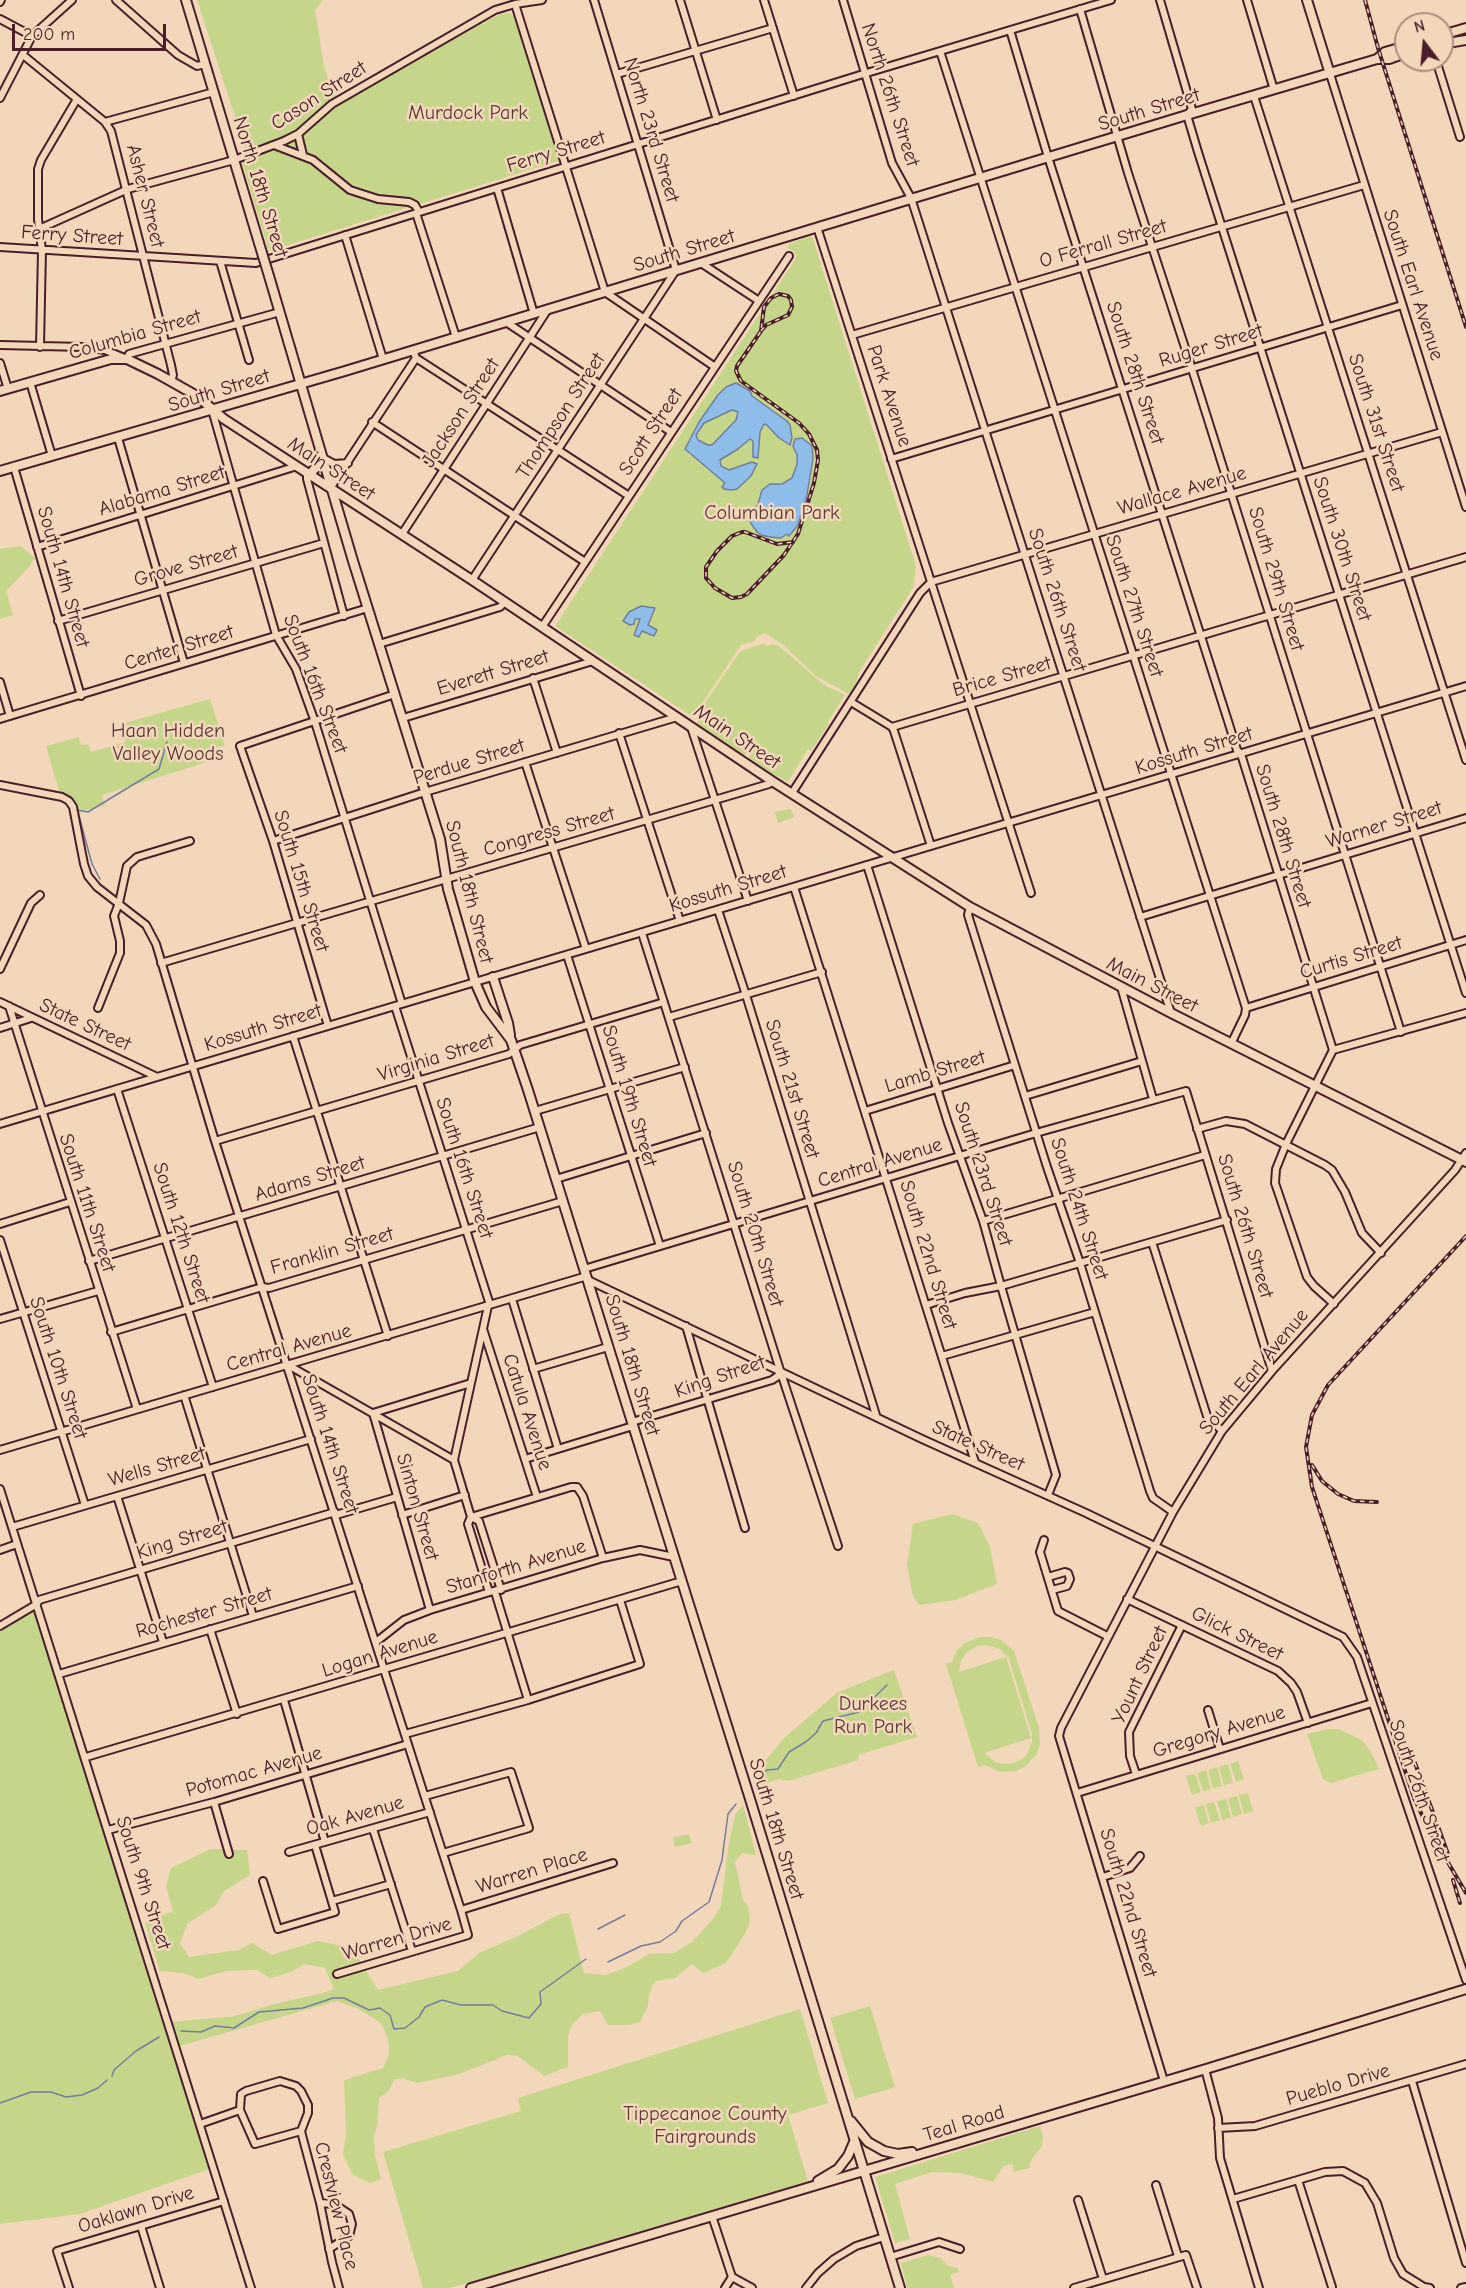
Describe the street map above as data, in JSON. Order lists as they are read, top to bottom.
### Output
{
  "streets": {
    "main road": [
      "South Street",
      "North 18th Street",
      "Columbia Street",
      "Main Street",
      "South 18th Street",
      "Teal Road"
    ],
    "street": [
      "North 26th Street",
      "Cason Street",
      "North 23rd Street",
      "Ferry Street",
      "Asher Street",
      "O Ferrall Street",
      "South Earl Avenue",
      "Ruger Street",
      "South 28th Street",
      "Park Avenue",
      "Jackson Street",
      "Thompson Street",
      "South 31st Street",
      "Scott Street",
      "Alabama Street",
      "Wallace Avenue",
      "South 30th Street",
      "Grove Street",
      "South 14th Street",
      "South 29th Street",
      "South 26th Street",
      "South 27th Street",
      "Center Street",
      "Everett Street",
      "Brice Street",
      "South 16th Street",
      "Kossuth Street",
      "Perdue Street",
      "Warner Street",
      "Congress Street",
      "South 15th Street",
      "Curtis Street",
      "State Street",
      "Virginia Street",
      "Lamb Street",
      "South 21st Street",
      "South 19th Street",
      "Central Avenue",
      "South 23rd Street",
      "Adams Street",
      "South 11th Street",
      "South 24th Street",
      "South 12th Street",
      "South 20th Street",
      "Franklin Street",
      "South 22nd Street",
      "South 10th Street",
      "King Street",
      "Catula Avenue",
      "Wells Street",
      "Sinton Street",
      "Stanforth Avenue",
      "Rochester Street",
      "Glick Street",
      "Logan Avenue",
      "Yount Street",
      "Gregory Avenue",
      "Potomac Avenue",
      "Oak Avenue",
      "Warren Place",
      "South 9th Street",
      "Warren Drive",
      "Pueblo Drive",
      "Crestview Place",
      "Oaklawn Drive"
    ]
  },
  "crossings": [
    ["North 26th Street", "South Street"],
    ["North 26th Street", "Ferry Street"],
    ["North 26th Street", "South 26th Street"],
    ["Cason Street", "North 18th Street"],
    ["Cason Street", "Asher Street"],
    ["South Street", "North 23rd Street"],
    ["South Street", "North 18th Street"],
    ["South Street", "South Earl Avenue"],
    ["South Street", "South 28th Street"],
    ["South Street", "Park Avenue"],
    ["South Street", "Jackson Street"],
    ["South Street", "Thompson Street"],
    ["South Street", "South 31st Street"],
    ["South Street", "Main Street"],
    ["South Street", "South 30th Street"],
    ["South Street", "South 14th Street"],
    ["South Street", "South 29th Street"],
    ["South Street", "South 26th Street"],
    ["South Street", "South 27th Street"],
    ["South Street", "South 16th Street"],
    ["South Street", "South 18th Street"],
    ["North 23rd Street", "Ferry Street"],
    ["North 23rd Street", "Thompson Street"],
    ["Ferry Street", "Asher Street"],
    ["Ferry Street", "South 28th Street"],
    ["Ferry Street", "South 29th Street"],
    ["Ferry Street", "South 27th Street"],
    ["North 18th Street", "Columbia Street"],
    ["North 18th Street", "South 18th Street"],
    ["Asher Street", "Columbia Street"],
    ["Asher Street", "Main Street"],
    ["O Ferrall Street", "South Earl Avenue"],
    ["O Ferrall Street", "South 28th Street"],
    ["O Ferrall Street", "Park Avenue"],
    ["O Ferrall Street", "South 31st Street"],
    ["O Ferrall Street", "South 30th Street"],
    ["O Ferrall Street", "South 29th Street"],
    ["O Ferrall Street", "South 26th Street"],
    ["O Ferrall Street", "South 27th Street"],
    ["South Earl Avenue", "Ruger Street"],
    ["South Earl Avenue", "Main Street"],
    ["South Earl Avenue", "Wallace Avenue"],
    ["South Earl Avenue", "South 26th Street"],
    ["South Earl Avenue", "State Street"],
    ["South Earl Avenue", "South 24th Street"],
    ["South Earl Avenue", "South 22nd Street"],
    ["South Earl Avenue", "Glick Street"],
    ["Columbia Street", "Main Street"],
    ["Ruger Street", "South 28th Street"],
    ["Ruger Street", "Park Avenue"],
    ["Ruger Street", "South 31st Street"],
    ["Ruger Street", "South 30th Street"],
    ["Ruger Street", "South 29th Street"],
    ["Ruger Street", "South 26th Street"],
    ["Ruger Street", "South 27th Street"],
    ["South 28th Street", "Wallace Avenue"],
    ["South 28th Street", "Brice Street"],
    ["South 28th Street", "Kossuth Street"],
    ["South 28th Street", "Warner Street"],
    ["South 28th Street", "Curtis Street"],
    ["Park Avenue", "Wallace Avenue"],
    ["Park Avenue", "Brice Street"],
    ["Park Avenue", "Kossuth Street"],
    ["Jackson Street", "Main Street"],
    ["Thompson Street", "Main Street"],
    ["South 31st Street", "Wallace Avenue"],
    ["South 31st Street", "Brice Street"],
    ["South 31st Street", "Kossuth Street"],
    ["Scott Street", "Main Street"],
    ["Main Street", "Alabama Street"],
    ["Main Street", "South 26th Street"],
    ["Main Street", "Everett Street"],
    ["Main Street", "South 16th Street"],
    ["Main Street", "Kossuth Street"],
    ["Main Street", "Perdue Street"],
    ["Main Street", "Congress Street"],
    ["Main Street", "South 18th Street"],
    ["Main Street", "South 24th Street"],
    ["Alabama Street", "South 14th Street"],
    ["Alabama Street", "South 16th Street"],
    ["Wallace Avenue", "South 30th Street"],
    ["Wallace Avenue", "South 29th Street"],
    ["Wallace Avenue", "South 26th Street"],
    ["Wallace Avenue", "South 27th Street"],
    ["South 30th Street", "Brice Street"],
    ["South 30th Street", "Kossuth Street"],
    ["South 30th Street", "Warner Street"],
    ["South 30th Street", "Curtis Street"],
    ["Grove Street", "South 14th Street"],
    ["Grove Street", "South 16th Street"],
    ["South 14th Street", "Center Street"],
    ["South 14th Street", "Kossuth Street"],
    ["South 14th Street", "Congress Street"],
    ["South 14th Street", "Virginia Street"],
    ["South 14th Street", "Central Avenue"],
    ["South 14th Street", "Adams Street"],
    ["South 14th Street", "Franklin Street"],
    ["South 14th Street", "King Street"],
    ["South 14th Street", "Wells Street"],
    ["South 14th Street", "Stanforth Avenue"],
    ["South 14th Street", "Rochester Street"],
    ["South 14th Street", "Logan Avenue"],
    ["South 14th Street", "Potomac Avenue"],
    ["South 14th Street", "Oak Avenue"],
    ["South 14th Street", "Warren Place"],
    ["South 14th Street", "Warren Drive"],
    ["South 29th Street", "Brice Street"],
    ["South 29th Street", "Kossuth Street"],
    ["South 29th Street", "Warner Street"],
    ["South 29th Street", "Curtis Street"],
    ["South 26th Street", "Brice Street"],
    ["South 26th Street", "Kossuth Street"],
    ["South 26th Street", "Warner Street"],
    ["South 26th Street", "State Street"],
    ["South 26th Street", "Central Avenue"],
    ["South 26th Street", "Gregory Avenue"],
    ["South 27th Street", "Brice Street"],
    ["South 27th Street", "Kossuth Street"],
    ["South 27th Street", "Warner Street"],
    ["South 27th Street", "Curtis Street"],
    ["Center Street", "South 16th Street"],
    ["Center Street", "South 18th Street"],
    ["Everett Street", "South 18th Street"],
    ["South 16th Street", "Kossuth Street"],
    ["South 16th Street", "Perdue Street"],
    ["South 16th Street", "Congress Street"],
    ["South 16th Street", "South 15th Street"],
    ["South 16th Street", "Virginia Street"],
    ["South 16th Street", "Central Avenue"],
    ["South 16th Street", "Adams Street"],
    ["South 16th Street", "Franklin Street"],
    ["Kossuth Street", "South 15th Street"],
    ["Kossuth Street", "South 18th Street"],
    ["Kossuth Street", "State Street"],
    ["Kossuth Street", "South 21st Street"],
    ["Kossuth Street", "South 19th Street"],
    ["Kossuth Street", "South 23rd Street"],
    ["Kossuth Street", "South 11th Street"],
    ["Kossuth Street", "South 12th Street"],
    ["Kossuth Street", "South 20th Street"],
    ["Kossuth Street", "South 22nd Street"],
    ["Perdue Street", "South 15th Street"],
    ["Perdue Street", "South 18th Street"],
    ["Congress Street", "South 15th Street"],
    ["Congress Street", "South 18th Street"],
    ["South 18th Street", "State Street"],
    ["South 18th Street", "Virginia Street"],
    ["South 18th Street", "Central Avenue"],
    ["South 18th Street", "Adams Street"],
    ["South 18th Street", "Franklin Street"],
    ["South 18th Street", "King Street"],
    ["South 18th Street", "Stanforth Avenue"],
    ["South 18th Street", "Logan Avenue"],
    ["South 18th Street", "Teal Road"],
    ["State Street", "South 21st Street"],
    ["State Street", "Central Avenue"],
    ["State Street", "South 23rd Street"],
    ["State Street", "South 11th Street"],
    ["State Street", "South 20th Street"],
    ["State Street", "South 22nd Street"],
    ["State Street", "King Street"],
    ["Virginia Street", "South 19th Street"],
    ["Virginia Street", "South 20th Street"],
    ["Lamb Street", "South 23rd Street"],
    ["Lamb Street", "South 24th Street"],
    ["Lamb Street", "South 22nd Street"],
    ["South 21st Street", "Central Avenue"],
    ["South 19th Street", "Central Avenue"],
    ["Central Avenue", "South 23rd Street"],
    ["Central Avenue", "South 11th Street"],
    ["Central Avenue", "South 24th Street"],
    ["Central Avenue", "South 12th Street"],
    ["Central Avenue", "South 20th Street"],
    ["Central Avenue", "South 22nd Street"],
    ["Central Avenue", "South 10th Street"],
    ["Adams Street", "South 11th Street"],
    ["Adams Street", "South 12th Street"],
    ["South 11th Street", "Franklin Street"],
    ["South 12th Street", "Franklin Street"],
    ["South 20th Street", "King Street"],
    ["South 22nd Street", "Gregory Avenue"],
    ["South 22nd Street", "Teal Road"],
    ["South 10th Street", "Wells Street"],
    ["King Street", "Catula Avenue"],
    ["King Street", "Sinton Street"],
    ["King Street", "South 9th Street"],
    ["Catula Avenue", "Stanforth Avenue"],
    ["Wells Street", "South 9th Street"],
    ["Sinton Street", "Stanforth Avenue"],
    ["Rochester Street", "South 9th Street"],
    ["Glick Street", "Yount Street"],
    ["Glick Street", "Gregory Avenue"],
    ["Logan Avenue", "South 9th Street"],
    ["Yount Street", "Gregory Avenue"],
    ["Potomac Avenue", "South 9th Street"],
    ["South 9th Street", "Oaklawn Drive"]
  ],
  "parks": [
    "Murdock Park",
    "Columbian Park",
    "Haan Hidden Valley Woods",
    "Durkees Run Park",
    "Tippecanoe County Fairgrounds"
  ],
  "scale_bar": "200 m",
  "north": "top"
}
